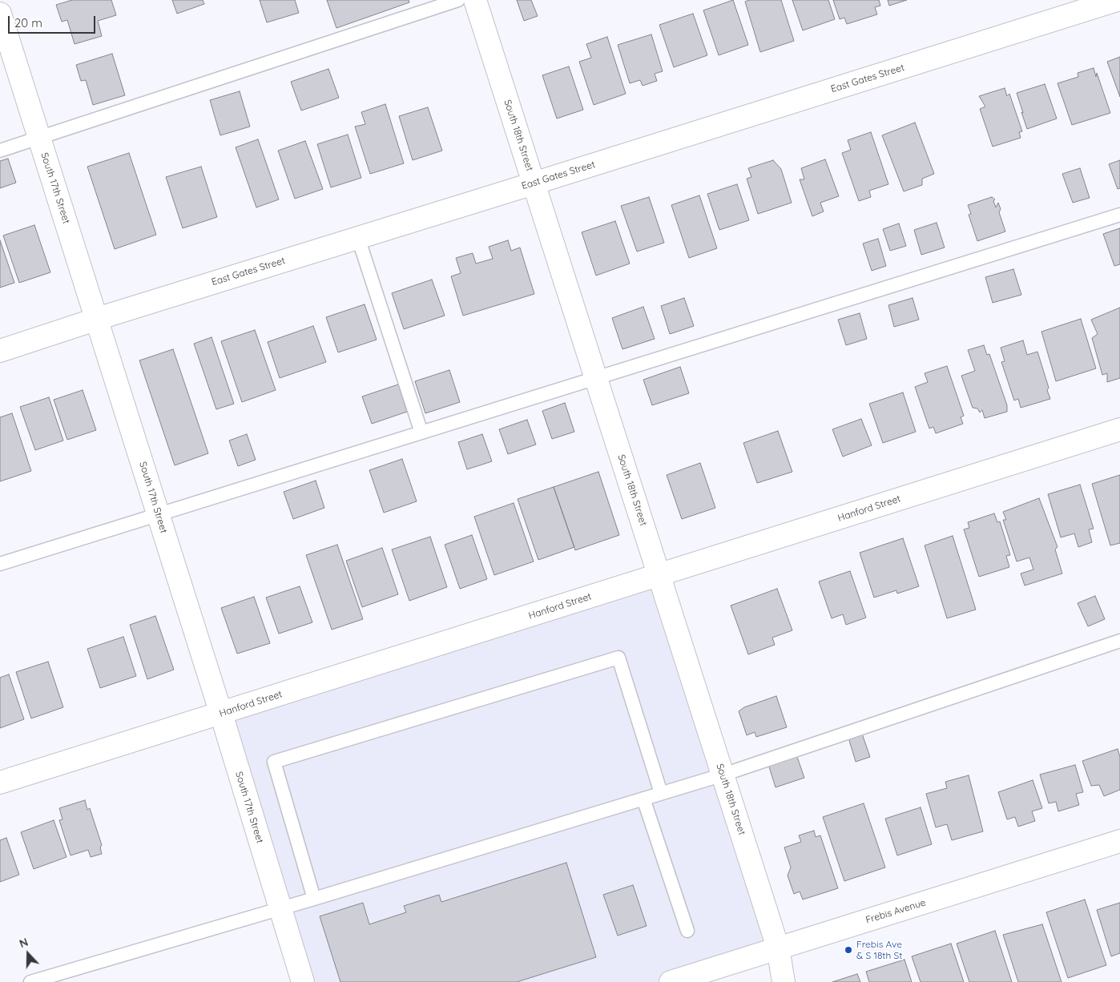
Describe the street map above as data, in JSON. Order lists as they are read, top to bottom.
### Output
{
  "streets": {
    "street": [
      "East Gates Street",
      "South 18th Street",
      "South 17th Street",
      "Hanford Street",
      "Frebis Avenue"
    ]
  },
  "crossings": [
    ["East Gates Street", "South 18th Street"],
    ["East Gates Street", "South 17th Street"],
    ["South 18th Street", "Hanford Street"],
    ["South 18th Street", "Frebis Avenue"],
    ["South 17th Street", "Hanford Street"]
  ],
  "places": ["Frebis Ave & S 18th St"],
  "scale_bar": "20 m",
  "north": "top"
}
